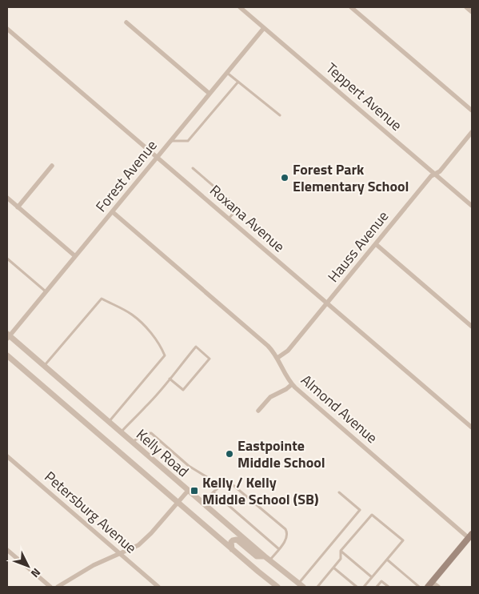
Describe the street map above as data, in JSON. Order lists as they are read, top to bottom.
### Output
{
  "streets": {
    "street": [
      "Teppert Avenue",
      "Forest Avenue",
      "Roxana Avenue",
      "Hauss Avenue",
      "Almond Avenue",
      "Kelly Road",
      "Petersburg Avenue"
    ]
  },
  "crossings": [
    ["Teppert Avenue", "Forest Avenue"],
    ["Teppert Avenue", "Hauss Avenue"],
    ["Forest Avenue", "Roxana Avenue"],
    ["Forest Avenue", "Almond Avenue"],
    ["Forest Avenue", "Kelly Road"],
    ["Roxana Avenue", "Hauss Avenue"],
    ["Hauss Avenue", "Almond Avenue"]
  ],
  "places": {
    "other": ["Forest Park Elementary School", "Eastpointe Middle School"],
    "transit": ["Kelly / Kelly Middle School (SB)"]
  },
  "north": "bottom right"
}
